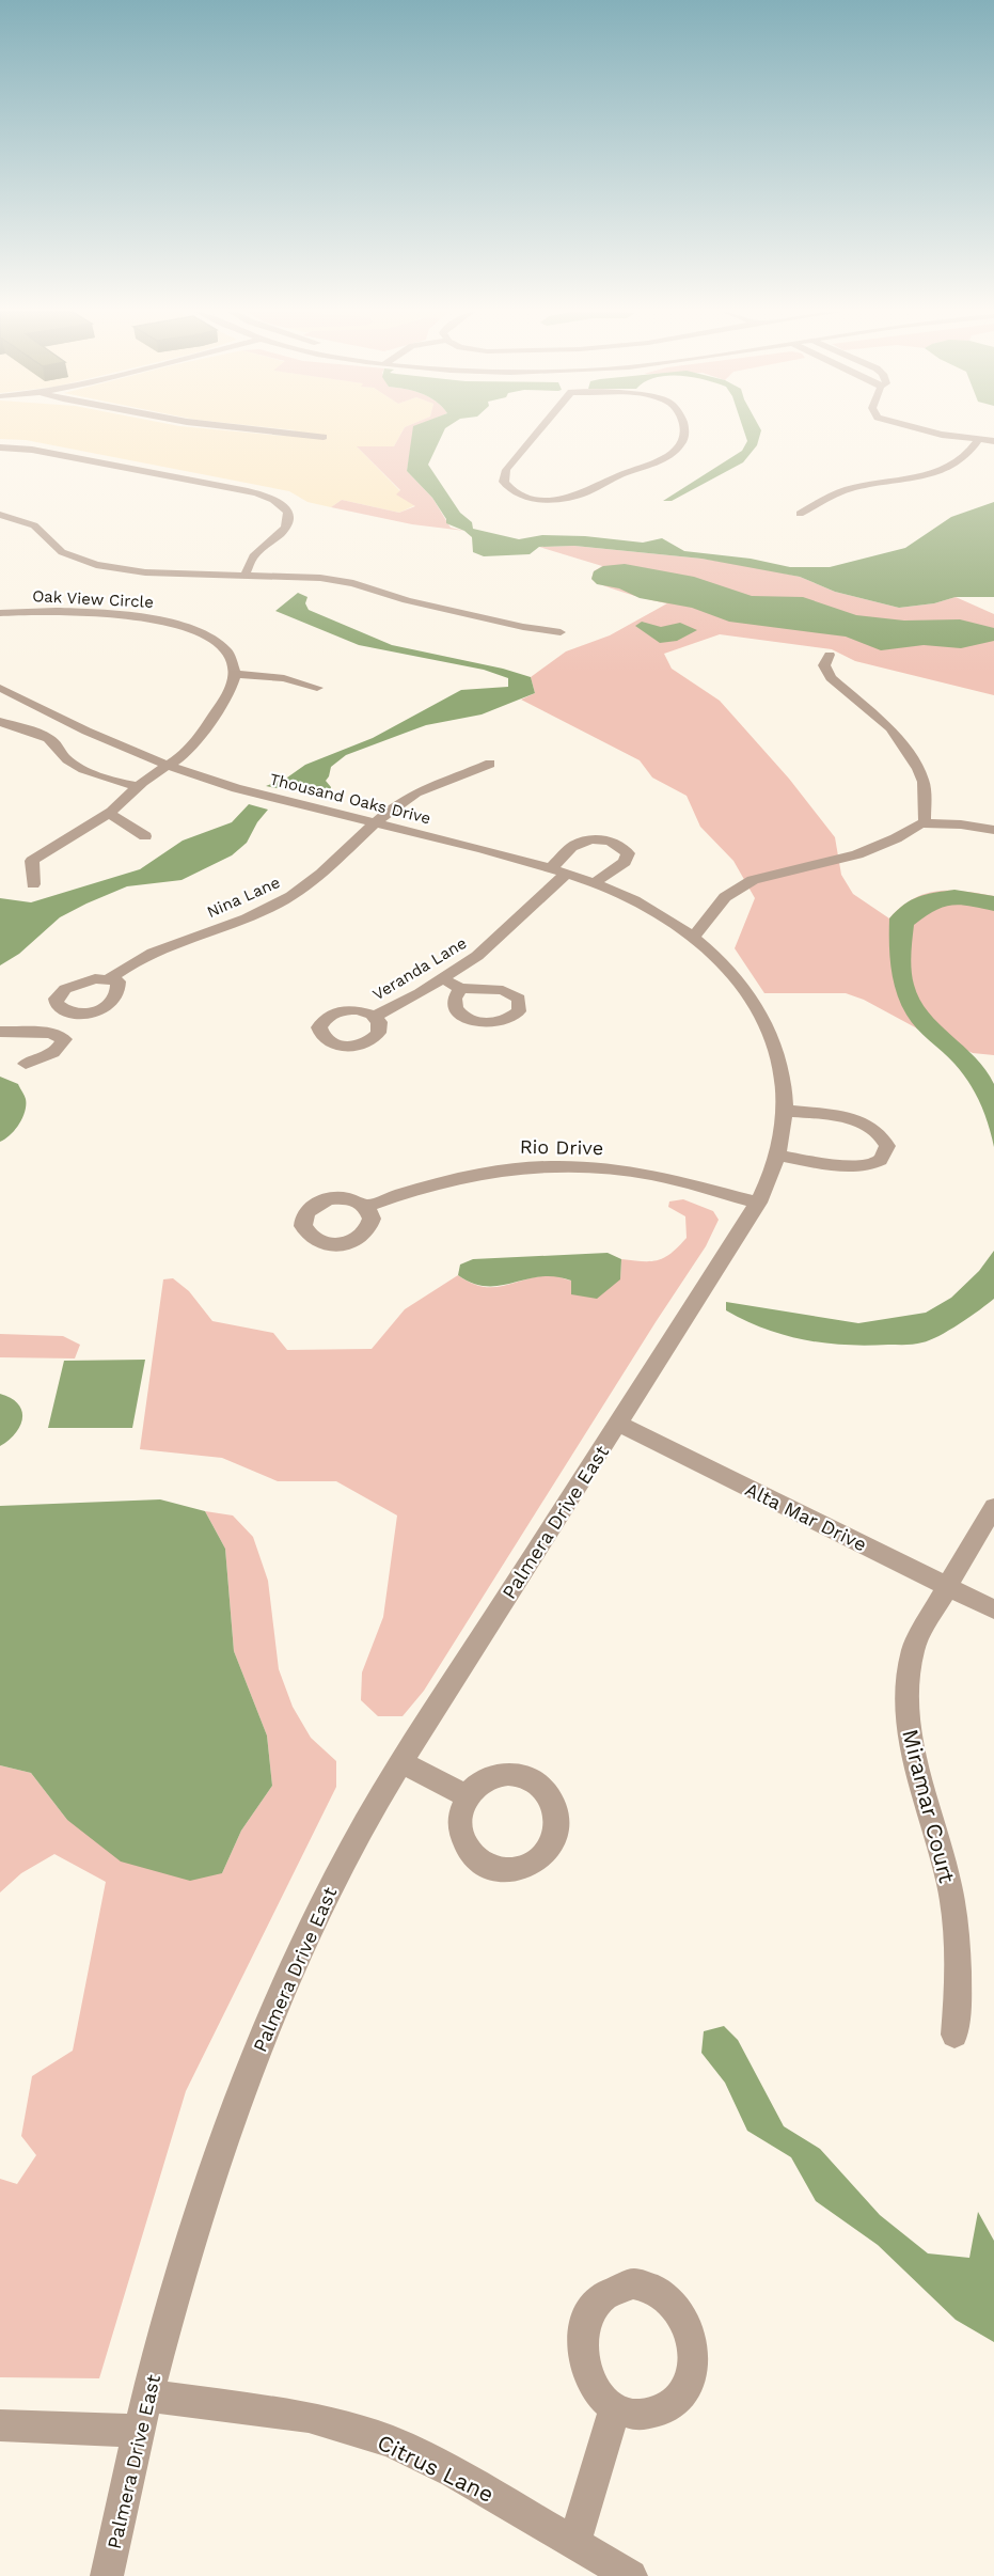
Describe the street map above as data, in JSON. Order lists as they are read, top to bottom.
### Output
{
  "streets": {
    "street": [
      "Oak View Circle",
      "Thousand Oaks Drive",
      "Nina Lane",
      "Veranda Lane",
      "Rio Drive",
      "Alta Mar Drive",
      "Palmera Drive East",
      "Miramar Court",
      "Citrus Lane"
    ]
  },
  "crossings": [
    ["Thousand Oaks Drive", "Nina Lane"],
    ["Thousand Oaks Drive", "Veranda Lane"],
    ["Thousand Oaks Drive", "Palmera Drive East"],
    ["Rio Drive", "Palmera Drive East"],
    ["Alta Mar Drive", "Palmera Drive East"],
    ["Alta Mar Drive", "Miramar Court"],
    ["Palmera Drive East", "Citrus Lane"]
  ]
}
